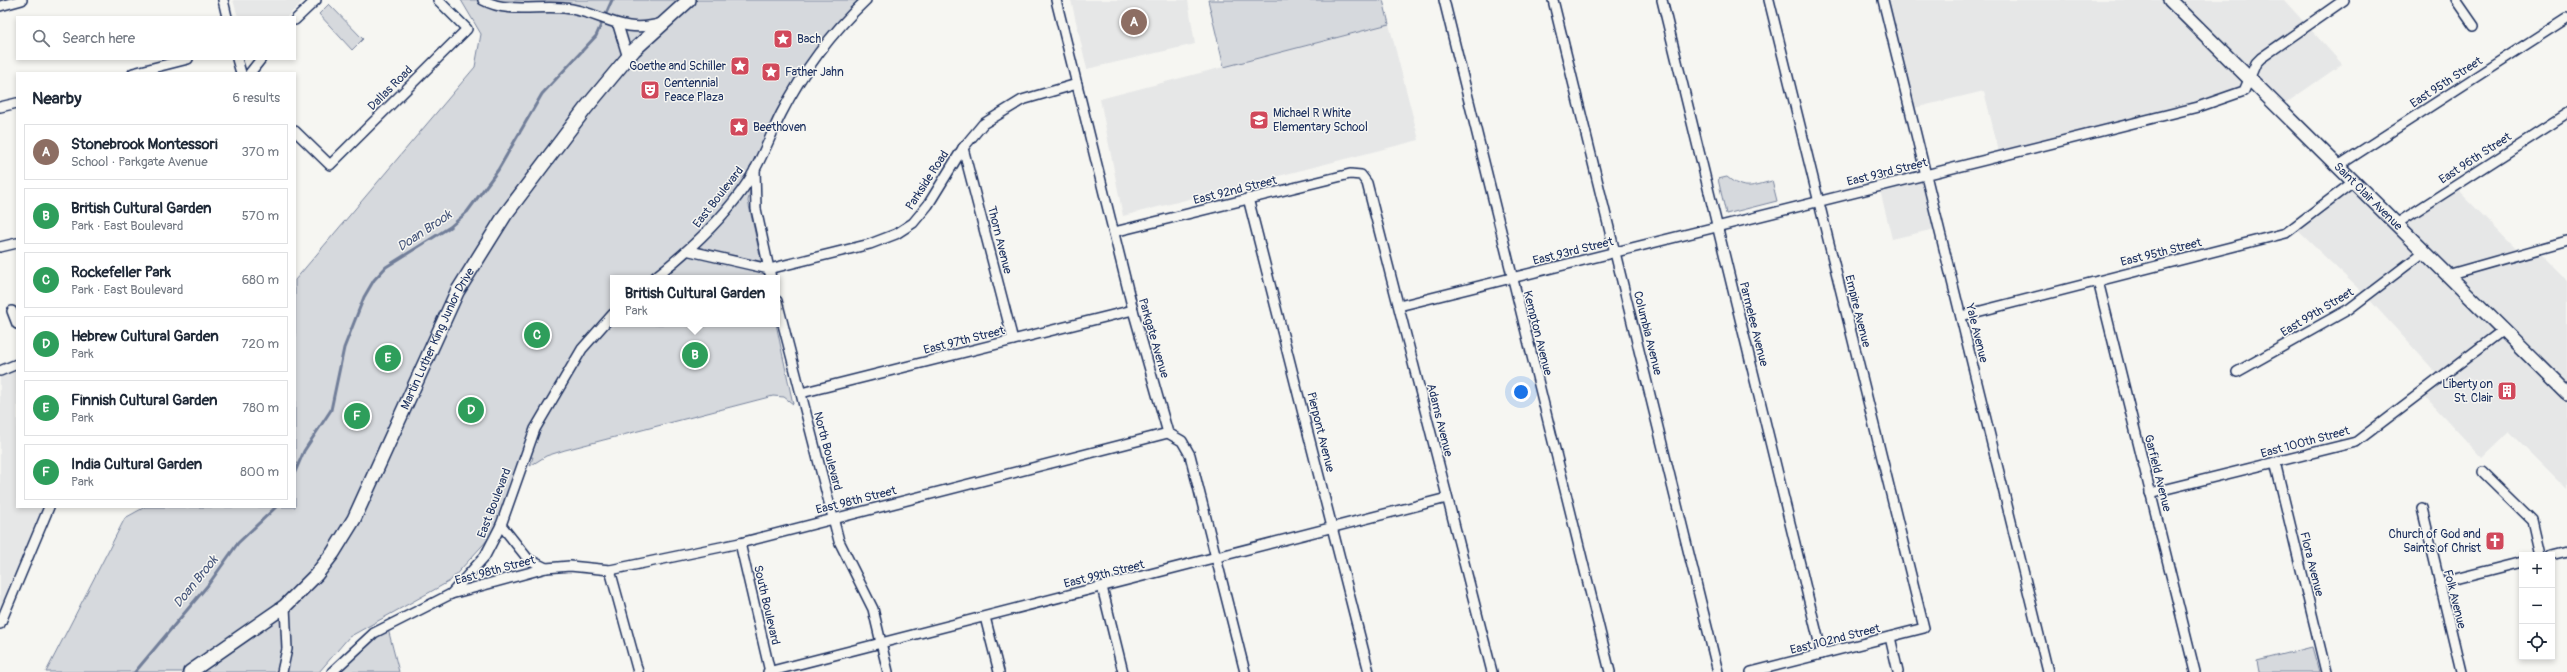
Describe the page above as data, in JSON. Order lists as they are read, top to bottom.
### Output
{
  "streets": {
    "main road": ["Saint Clair Avenue", "Martin Luther King Junior Drive"],
    "street": [
      "East 95th Street",
      "Dallas Road",
      "East 96th Street",
      "East 93rd Street",
      "Parkside Road",
      "East 92nd Street",
      "East Boulevard",
      "Thorn Avenue",
      "Empire Avenue",
      "East 99th Street",
      "Parmelee Avenue",
      "Kempton Avenue",
      "Columbia Avenue",
      "Yale Avenue",
      "Parkgate Avenue",
      "East 97th Street",
      "Adams Avenue",
      "Pierpont Avenue",
      "East 100th Street",
      "North Boulevard",
      "Garfield Avenue",
      "East 98th Street",
      "Flora Avenue",
      "Folk Avenue",
      "South Boulevard",
      "East 102nd Street"
    ]
  },
  "crossings": [
    ["East 95th Street", "Saint Clair Avenue"],
    ["East 95th Street", "Yale Avenue"],
    ["East 95th Street", "Garfield Avenue"],
    ["East 96th Street", "Saint Clair Avenue"],
    ["East 93rd Street", "Saint Clair Avenue"],
    ["East 93rd Street", "Empire Avenue"],
    ["East 93rd Street", "Parmelee Avenue"],
    ["East 93rd Street", "Kempton Avenue"],
    ["East 93rd Street", "Columbia Avenue"],
    ["East 93rd Street", "Yale Avenue"],
    ["East 93rd Street", "Adams Avenue"],
    ["Parkside Road", "East Boulevard"],
    ["Parkside Road", "Thorn Avenue"],
    ["Parkside Road", "Parkgate Avenue"],
    ["East 92nd Street", "Parkgate Avenue"],
    ["East 92nd Street", "Adams Avenue"],
    ["East 92nd Street", "Pierpont Avenue"],
    ["East Boulevard", "East 98th Street"],
    ["Saint Clair Avenue", "East 99th Street"],
    ["Saint Clair Avenue", "East 100th Street"],
    ["Thorn Avenue", "East 97th Street"],
    ["Empire Avenue", "East 102nd Street"],
    ["East 99th Street", "Adams Avenue"],
    ["East 99th Street", "Pierpont Avenue"],
    ["East 99th Street", "North Boulevard"],
    ["East 99th Street", "South Boulevard"],
    ["Parmelee Avenue", "East 102nd Street"],
    ["Parkgate Avenue", "East 97th Street"],
    ["Parkgate Avenue", "East 98th Street"],
    ["East 97th Street", "North Boulevard"],
    ["East 100th Street", "Garfield Avenue"],
    ["East 100th Street", "Flora Avenue"],
    ["North Boulevard", "East 98th Street"],
    ["East 98th Street", "South Boulevard"]
  ],
  "water": ["Doan Brook"],
  "places": {
    "place": [
      "Bach",
      "Goethe and Schiller",
      "Father Jahn",
      "Beethoven"
    ],
    "theatre": ["Centennial Peace Plaza"],
    "school or university": ["Michael R White Elementary School"],
    "building": ["Liberty on St. Clair"],
    "church": ["Church of God and Saints of Christ"]
  },
  "page": {
    "pins": [
      "A",
      "C",
      "B",
      "E",
      "D",
      "F"
    ],
    "search": "Search here",
    "heading": ["Nearby", "6 results"],
    "list": [
      {
        "mark": "A",
        "name": "Stonebrook Montessori",
        "note": "School · Parkgate Avenue",
        "value": "370 m"
      },
      {
        "mark": "B",
        "name": "British Cultural Garden",
        "note": "Park · East Boulevard",
        "value": "570 m"
      },
      {
        "mark": "C",
        "name": "Rockefeller Park",
        "note": "Park · East Boulevard",
        "value": "680 m"
      },
      {
        "mark": "D",
        "name": "Hebrew Cultural Garden",
        "note": "Park",
        "value": "720 m"
      },
      {
        "mark": "E",
        "name": "Finnish Cultural Garden",
        "note": "Park",
        "value": "780 m"
      },
      {
        "mark": "F",
        "name": "India Cultural Garden",
        "note": "Park",
        "value": "800 m"
      }
    ],
    "popup": ["British Cultural Garden", "Park"],
    "map_buttons": ["+", "−"]
  }
}
